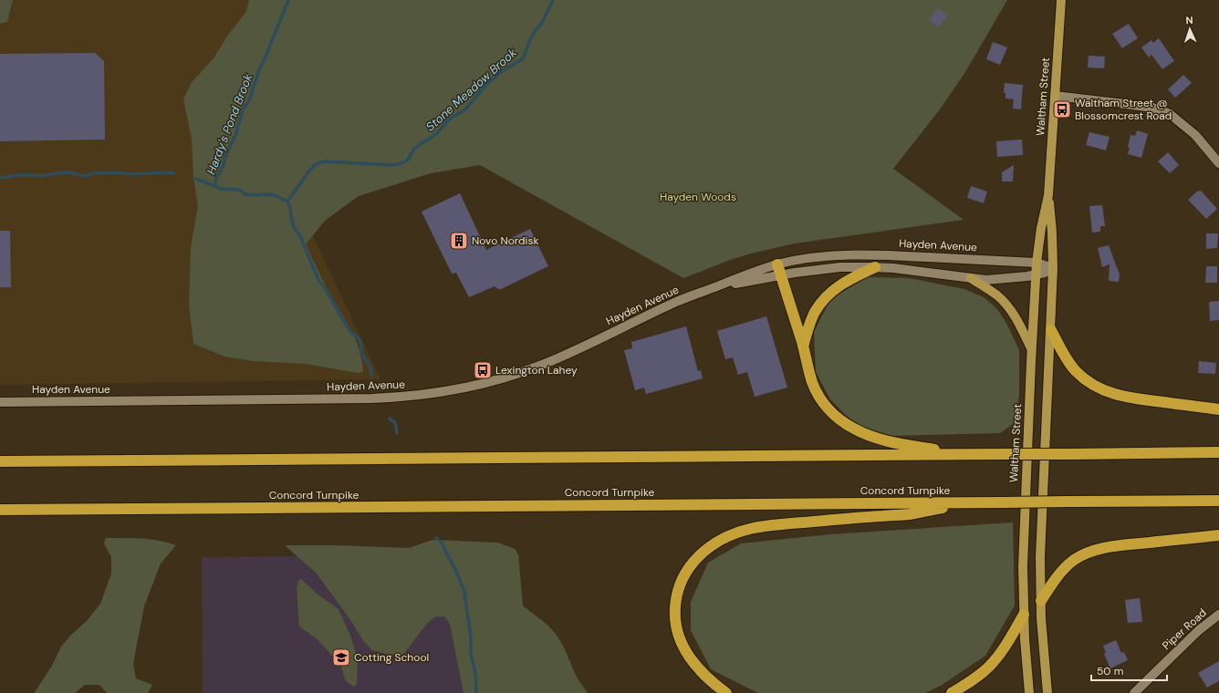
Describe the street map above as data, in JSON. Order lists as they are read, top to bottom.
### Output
{
  "streets": {
    "highway": ["Concord Turnpike"],
    "main road": ["Waltham Street"],
    "street": ["Hayden Avenue", "Piper Road"]
  },
  "crossings": [
    ["Waltham Street", "Hayden Avenue"]
  ],
  "water": ["Stone Meadow Brook", "Hardy's Pond Brook"],
  "parks": ["Hayden Woods"],
  "places": {
    "bus stop": ["Waltham Street @ Blossomcrest Road", "Lexington Lahey"],
    "building": ["Novo Nordisk"],
    "school or university": ["Cotting School"]
  },
  "scale_bar": "50 m",
  "north": "top"
}
